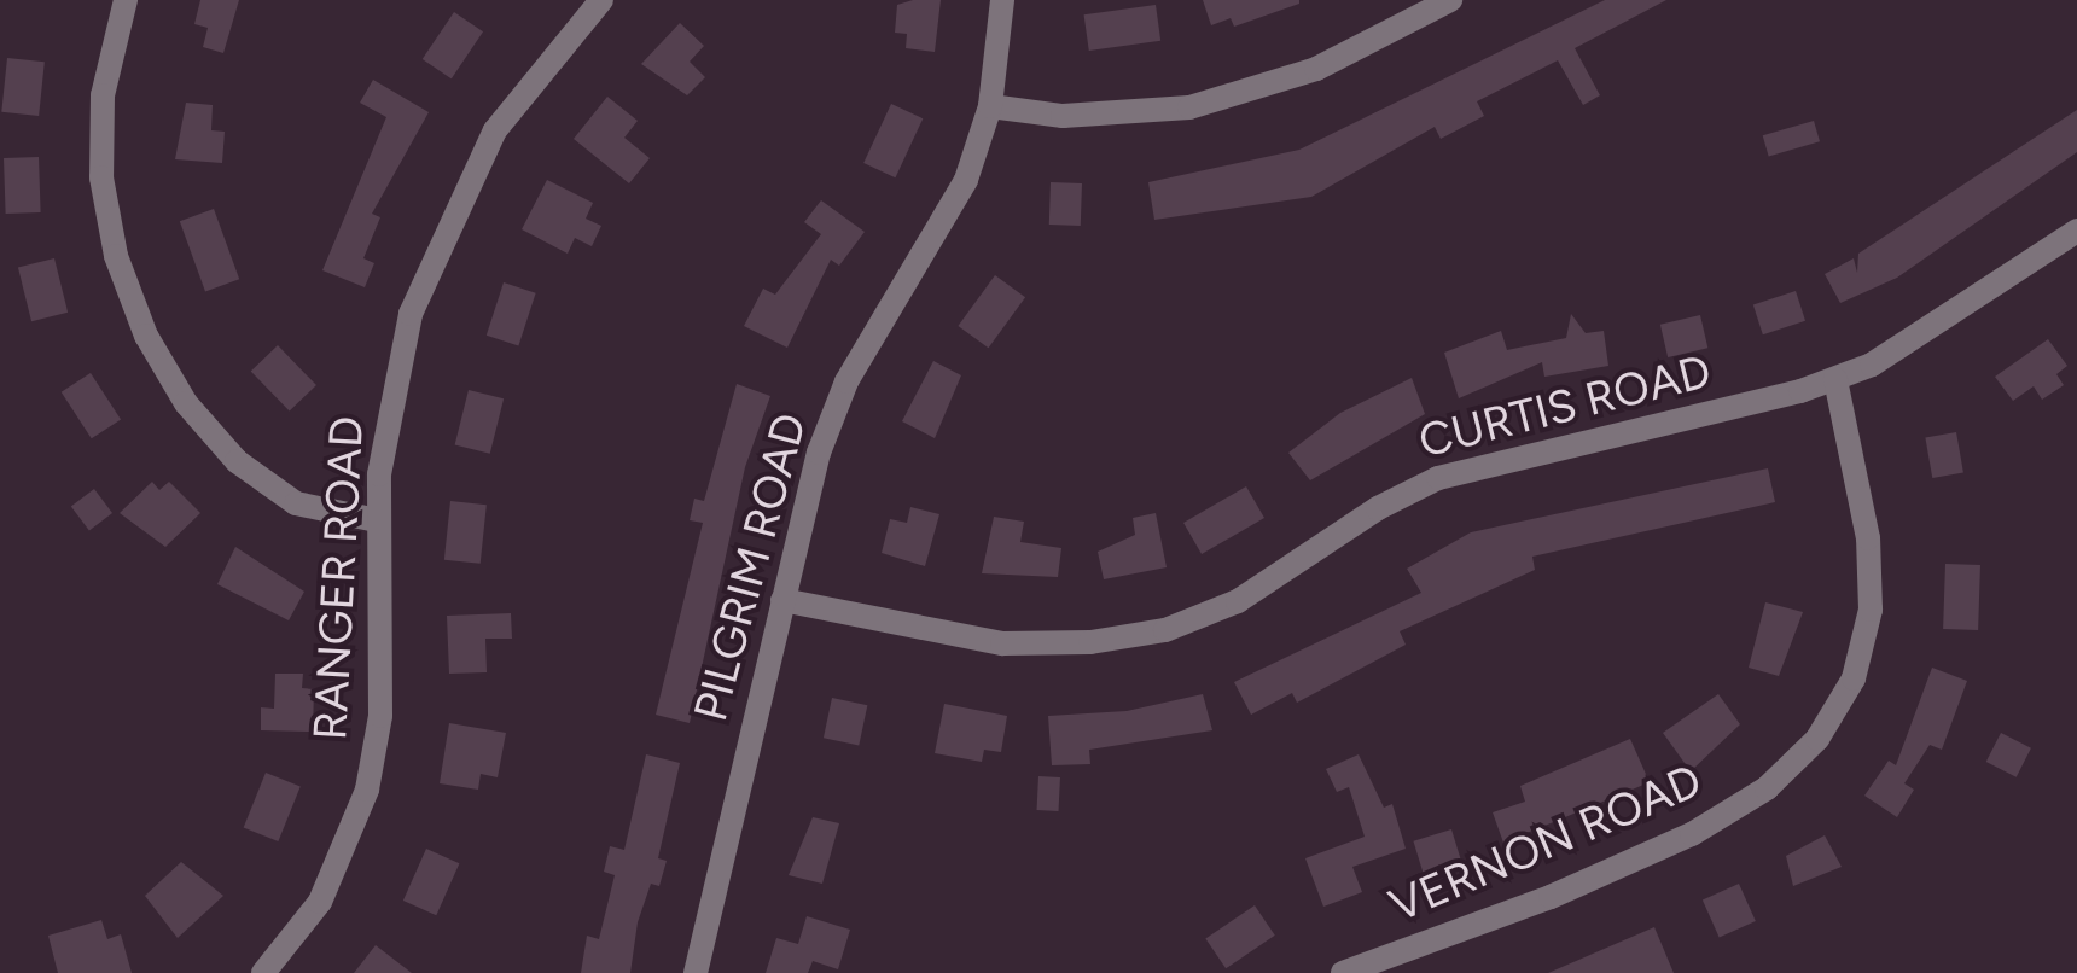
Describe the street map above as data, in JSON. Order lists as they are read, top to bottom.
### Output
{
  "streets": {
    "street": [
      "CURTIS ROAD",
      "PILGRIM ROAD",
      "RANGER ROAD",
      "VERNON ROAD"
    ]
  },
  "crossings": [
    ["CURTIS ROAD", "PILGRIM ROAD"],
    ["CURTIS ROAD", "VERNON ROAD"]
  ]
}
